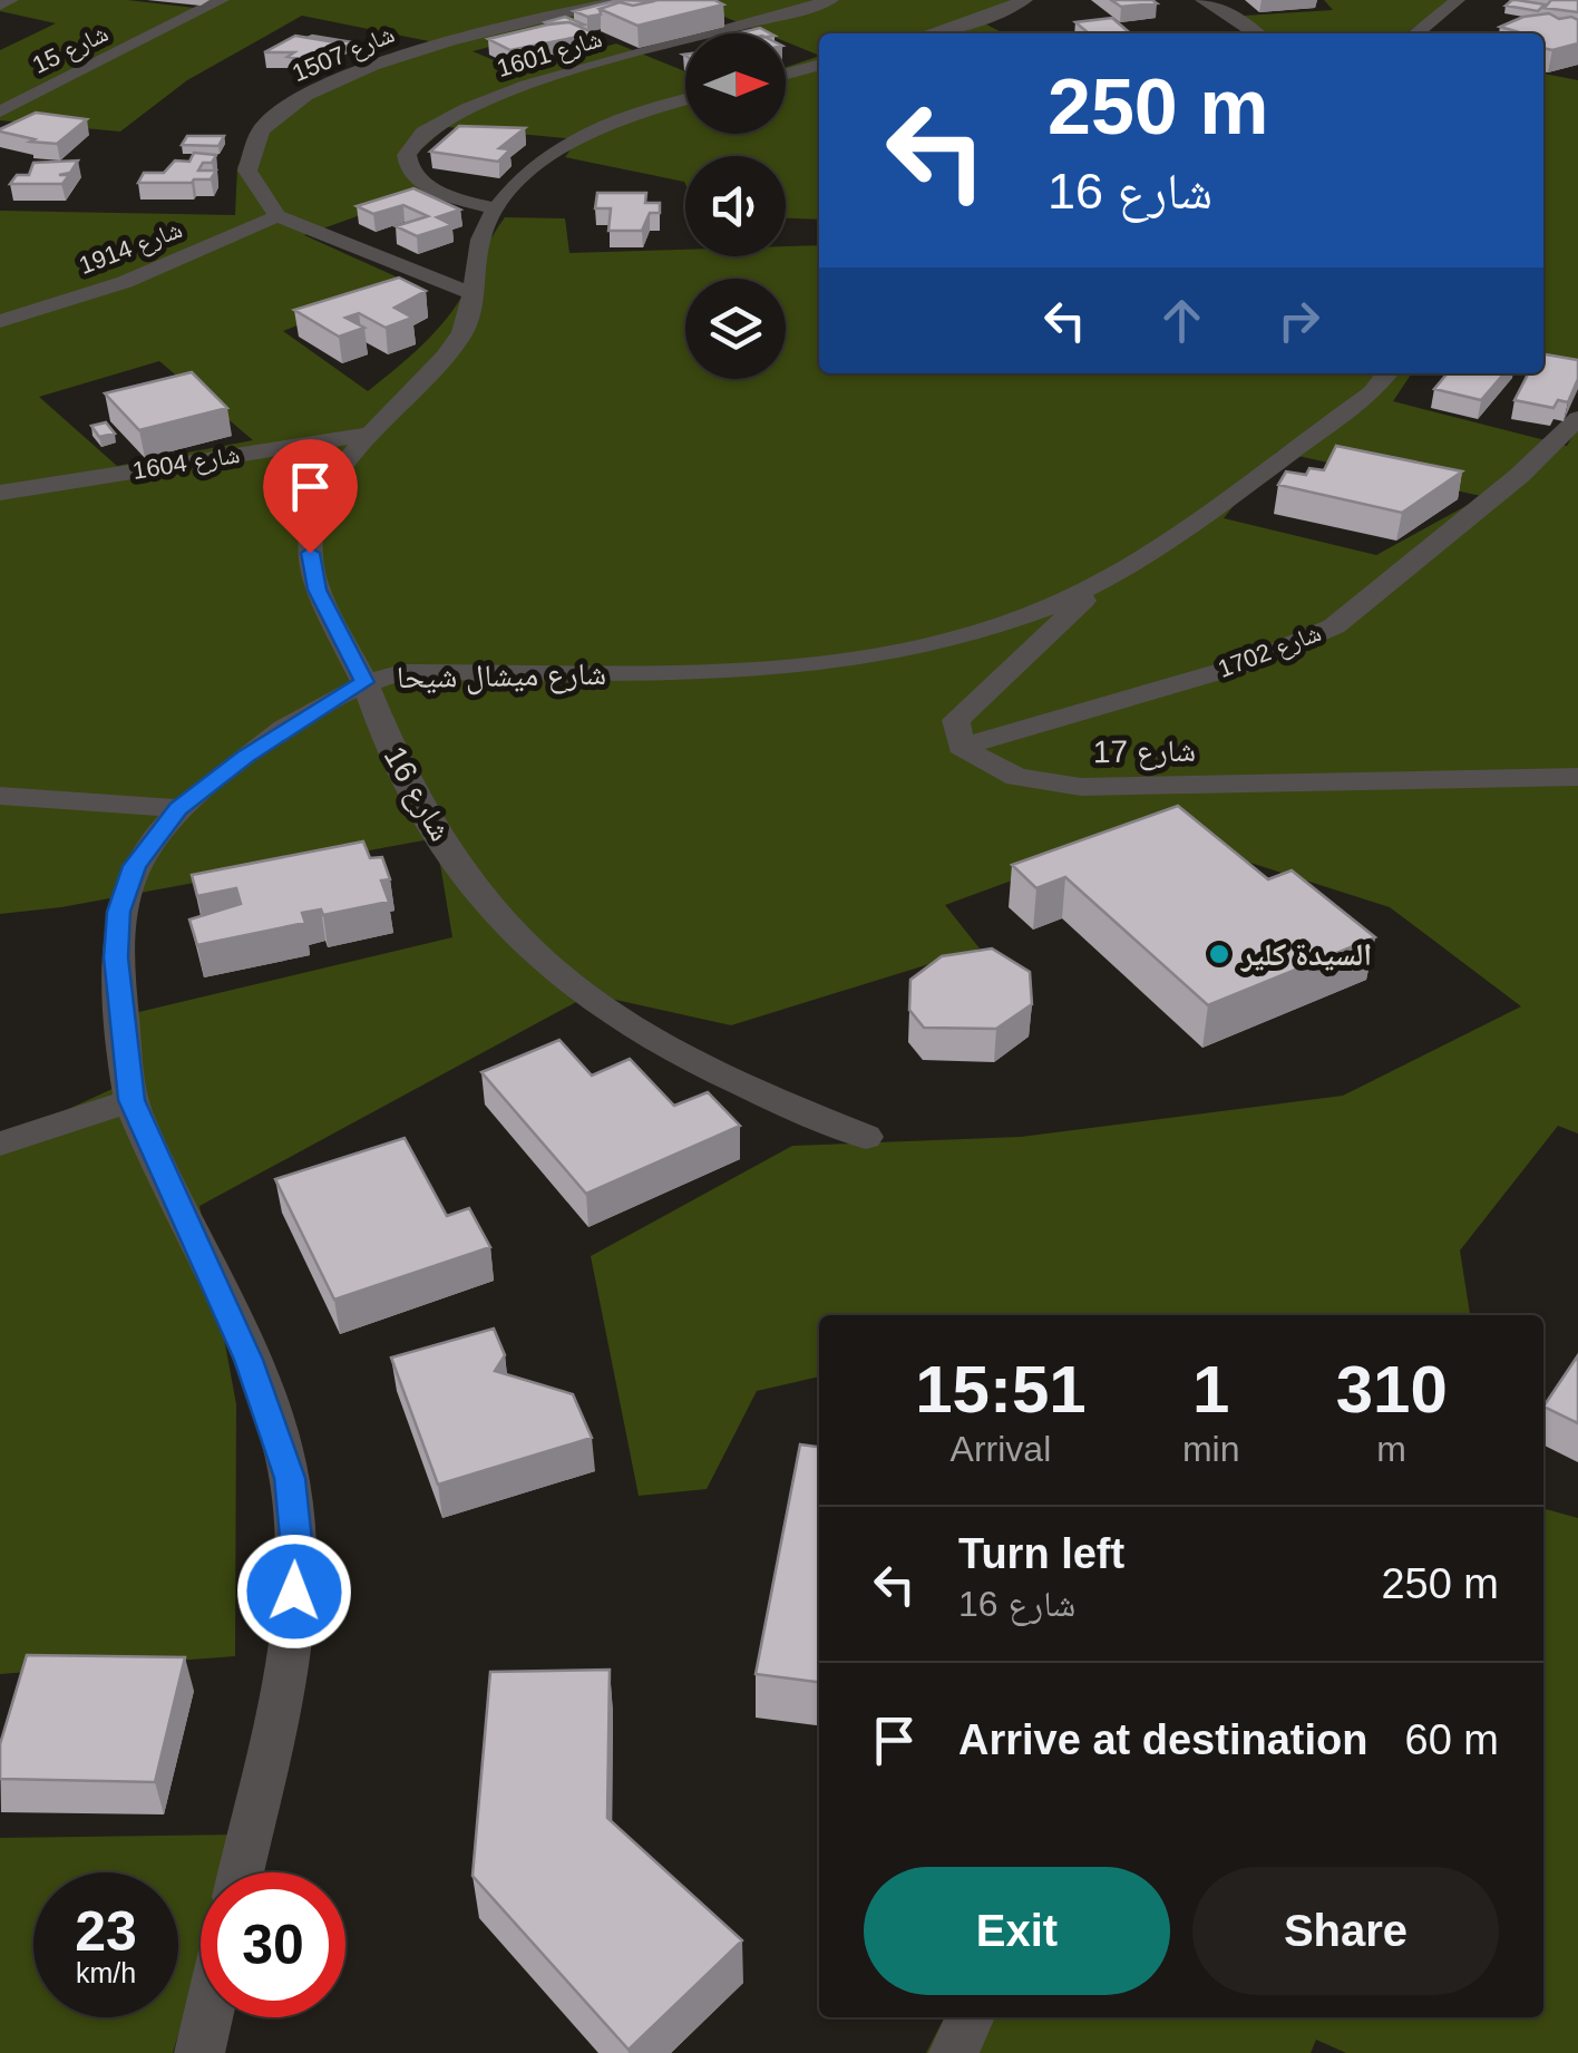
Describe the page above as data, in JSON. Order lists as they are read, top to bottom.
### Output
{
  "streets": {
    "street": [
      "شارع 15",
      "شارع 1507",
      "شارع 1601",
      "شارع 1914",
      "شارع 1604",
      "شارع 1702",
      "شارع ميشال شيحا",
      "شارع 17",
      "شارع 16"
    ]
  },
  "crossings": [
    ["شارع 1507", "شارع 1914"],
    ["شارع 1601", "شارع 16"],
    ["شارع 1604", "شارع 16"],
    ["شارع 1702", "شارع 17"],
    ["شارع ميشال شيحا", "شارع 16"]
  ],
  "places": ["السيدة كلير"],
  "north": "right",
  "page": {
    "turn": ["250 m", "شارع 16"],
    "eta": [
      "15:51",
      "Arrival",
      "1",
      "min",
      "310",
      "m"
    ],
    "list": [
      {
        "name": "Turn left",
        "note": "شارع 16",
        "value": "250 m"
      },
      {
        "name": "Arrive at destination",
        "value": "60 m"
      }
    ],
    "buttons": ["Exit", "Share"],
    "speed": "23 km/h",
    "limit": "30"
  }
}
